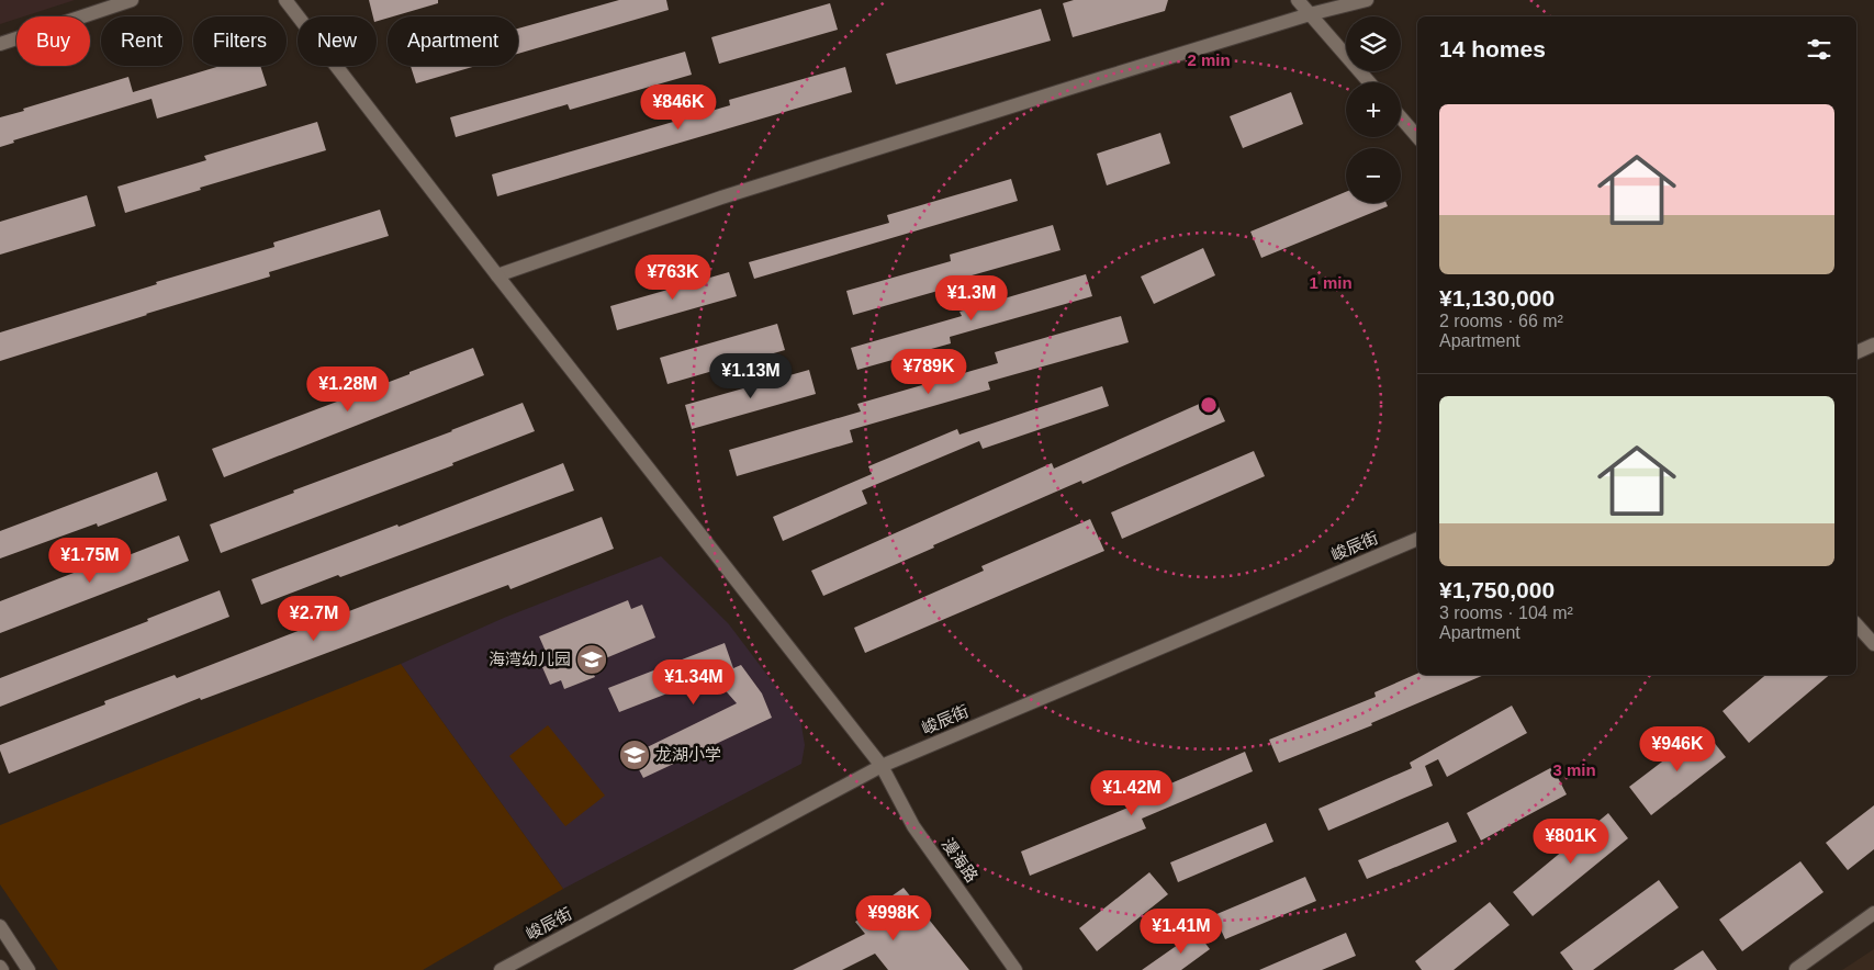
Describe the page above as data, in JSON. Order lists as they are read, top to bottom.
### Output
{
  "streets": {
    "street": ["峻辰街", "漫海路"]
  },
  "crossings": [
    ["峻辰街", "漫海路"]
  ],
  "places": {
    "school or university": ["海湾幼儿园", "龙湖小学"]
  },
  "page": {
    "map_buttons": ["+", "−"],
    "chip": [
      "Buy",
      "Rent",
      "Filters",
      "New",
      "Apartment"
    ],
    "heading": "14 homes",
    "list": [
      {
        "name": "¥1,130,000",
        "note": "2 rooms · 66 m² · Apartment"
      },
      {
        "name": "¥1,750,000",
        "note": "3 rooms · 104 m² · Apartment"
      }
    ],
    "price": [
      "¥846K",
      "¥763K",
      "¥1.3M",
      "¥789K",
      "¥1.13M",
      "¥1.28M",
      "¥1.75M",
      "¥2.7M",
      "¥1.34M",
      "¥946K",
      "¥1.42M",
      "¥801K",
      "¥998K",
      "¥1.41M"
    ]
  },
  "rings": ["2 min", "1 min", "3 min"]
}
